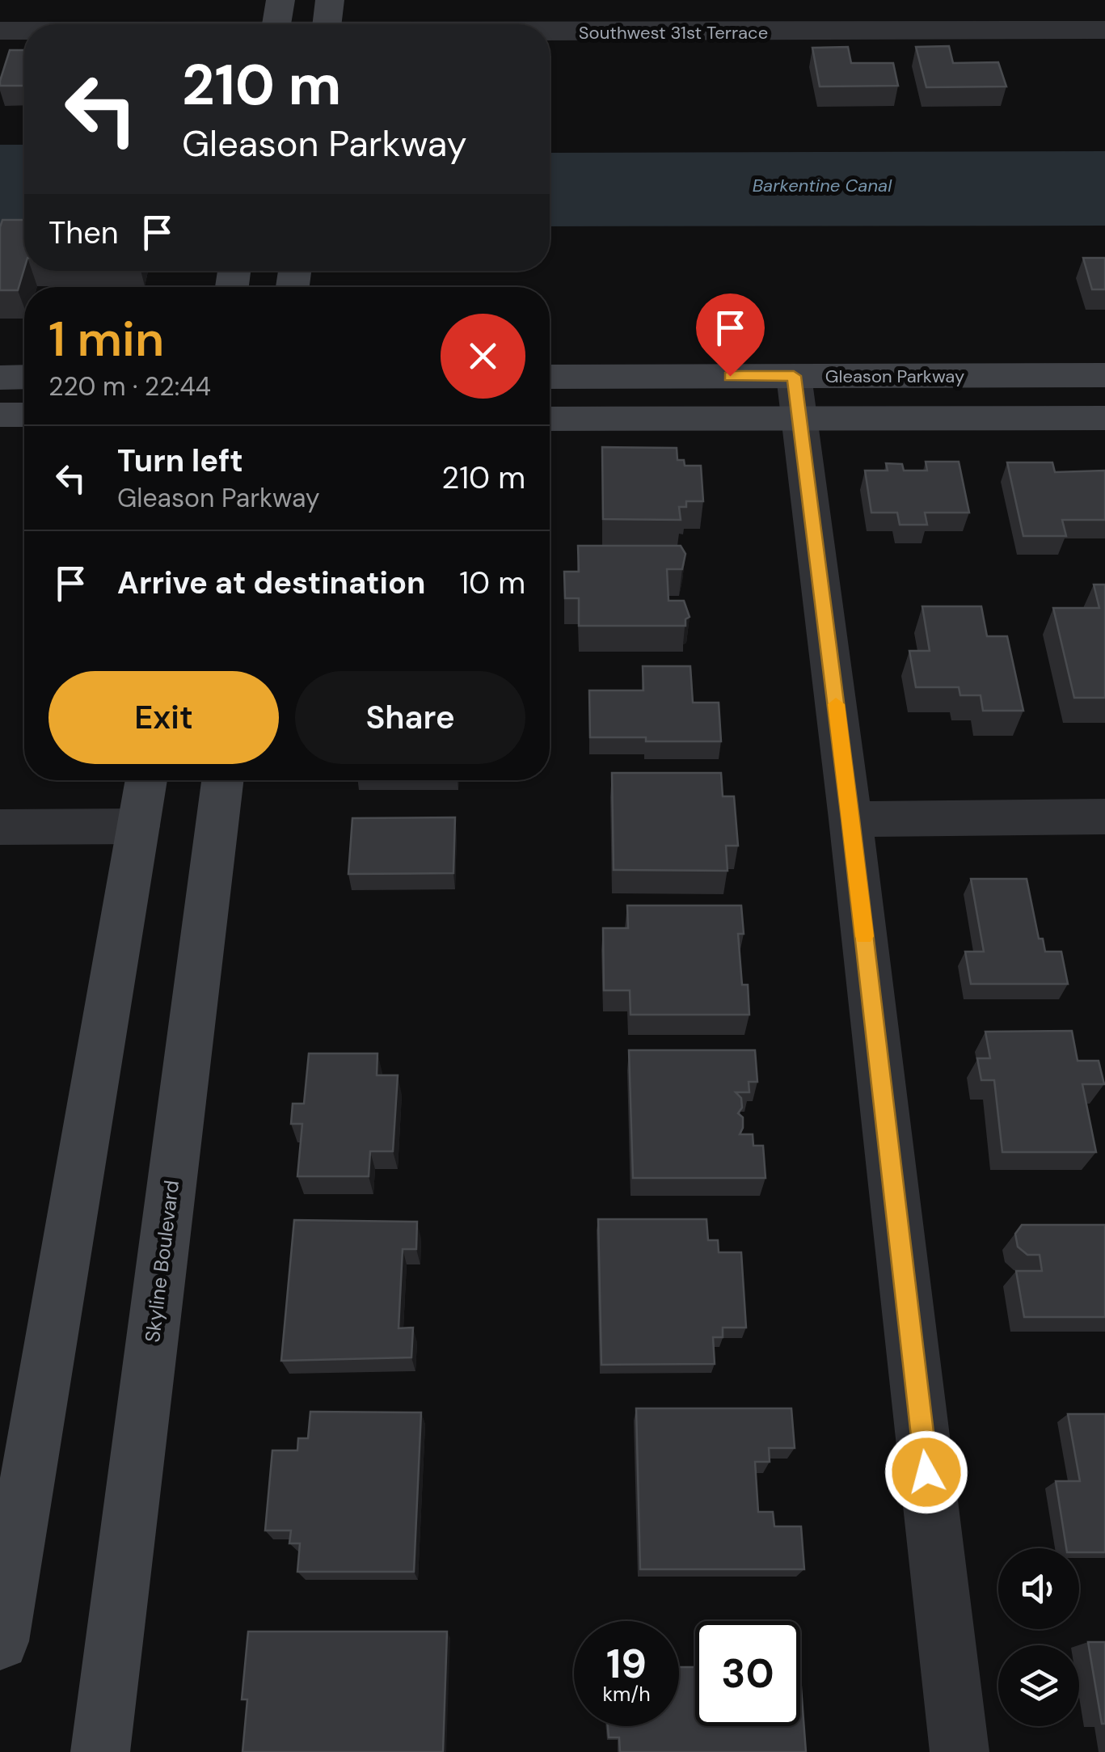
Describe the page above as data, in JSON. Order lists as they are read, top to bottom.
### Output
{
  "streets": {
    "street": ["Southwest 31st Terrace", "Gleason Parkway", "Skyline Boulevard"]
  },
  "water": ["Barkentine Canal"],
  "page": {
    "turn": ["210 m", "Gleason Parkway"],
    "then": "Then",
    "heading": ["1 min", "220 m · 22:44"],
    "list": [
      {
        "name": "Turn left",
        "note": "Gleason Parkway",
        "value": "210 m"
      },
      {
        "name": "Arrive at destination",
        "value": "10 m"
      }
    ],
    "buttons": ["Exit", "Share"],
    "speed": "19 km/h",
    "limit": "30"
  }
}
